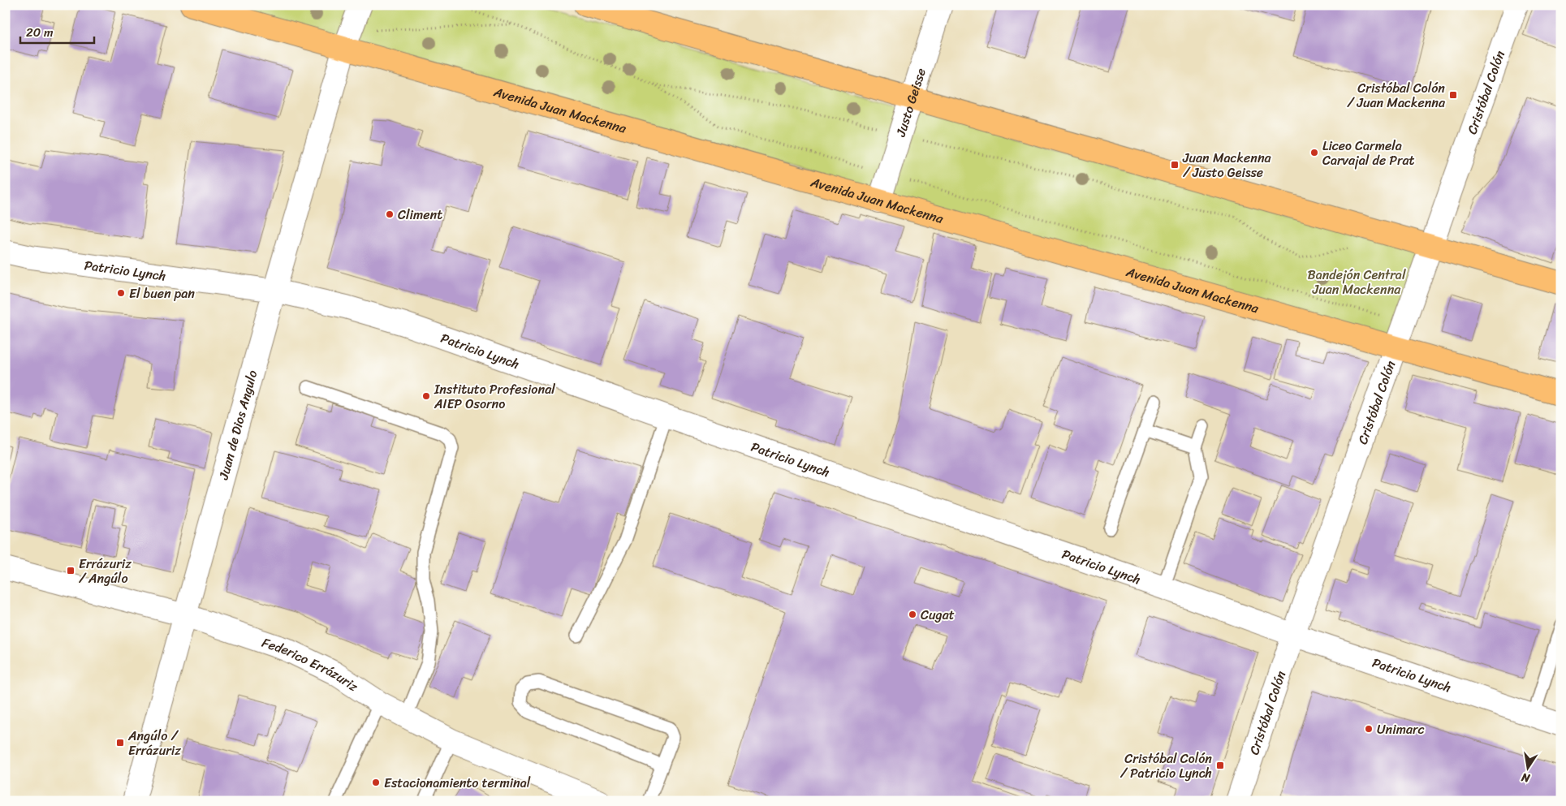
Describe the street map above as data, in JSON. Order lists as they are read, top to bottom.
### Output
{
  "streets": {
    "main road": ["Avenida Juan Mackenna"],
    "street": [
      "Cristóbal Colón",
      "Justo Geisse",
      "Patricio Lynch",
      "Juan de Dios Angulo",
      "Federico Errázuriz"
    ]
  },
  "crossings": [
    ["Cristóbal Colón", "Avenida Juan Mackenna"],
    ["Cristóbal Colón", "Patricio Lynch"],
    ["Justo Geisse", "Avenida Juan Mackenna"],
    ["Avenida Juan Mackenna", "Juan de Dios Angulo"],
    ["Patricio Lynch", "Juan de Dios Angulo"],
    ["Juan de Dios Angulo", "Federico Errázuriz"]
  ],
  "parks": ["Bandejón Central Juan Mackenna"],
  "places": {
    "transit": [
      "Cristóbal Colón / Juan Mackenna",
      "Juan Mackenna / Justo Geisse",
      "Errázuriz / Angúlo",
      "Angúlo / Errázuriz",
      "Cristóbal Colón / Patricio Lynch"
    ],
    "other": [
      "Liceo Carmela Carvajal de Prat",
      "Climent",
      "El buen pan",
      "Instituto Profesional AIEP Osorno",
      "Cugat",
      "Unimarc",
      "Estacionamiento terminal"
    ]
  },
  "scale_bar": "20 m",
  "north": "bottom"
}
